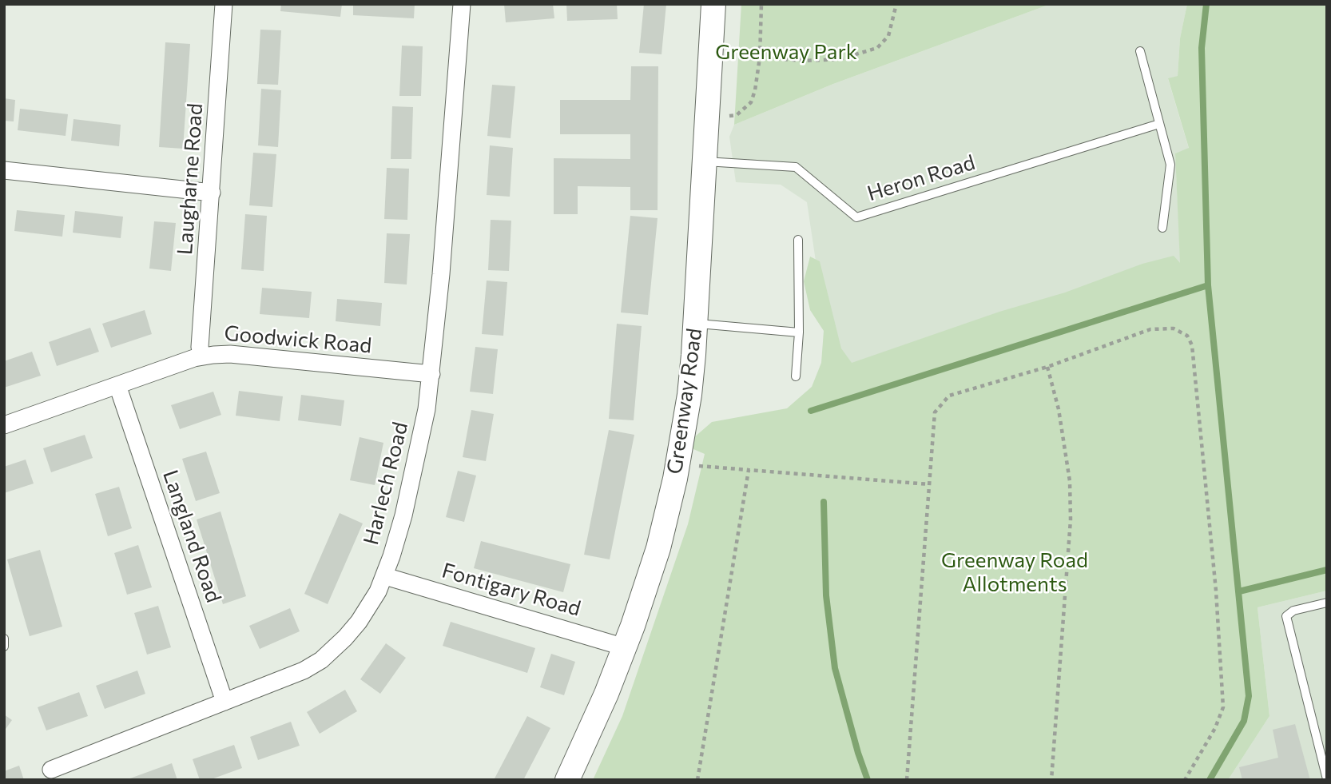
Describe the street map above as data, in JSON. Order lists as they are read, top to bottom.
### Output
{
  "streets": {
    "street": [
      "Laugharne Road",
      "Goodwick Road",
      "Greenway Road",
      "Harlech Road",
      "Langland Road",
      "Fontigary Road"
    ],
    "lane": ["Heron Road"]
  },
  "crossings": [
    ["Heron Road", "Greenway Road"],
    ["Laugharne Road", "Goodwick Road"],
    ["Goodwick Road", "Harlech Road"],
    ["Goodwick Road", "Langland Road"],
    ["Greenway Road", "Fontigary Road"],
    ["Harlech Road", "Langland Road"],
    ["Harlech Road", "Fontigary Road"]
  ],
  "parks": ["Greenway Park", "Greenway Road Allotments"]
}
